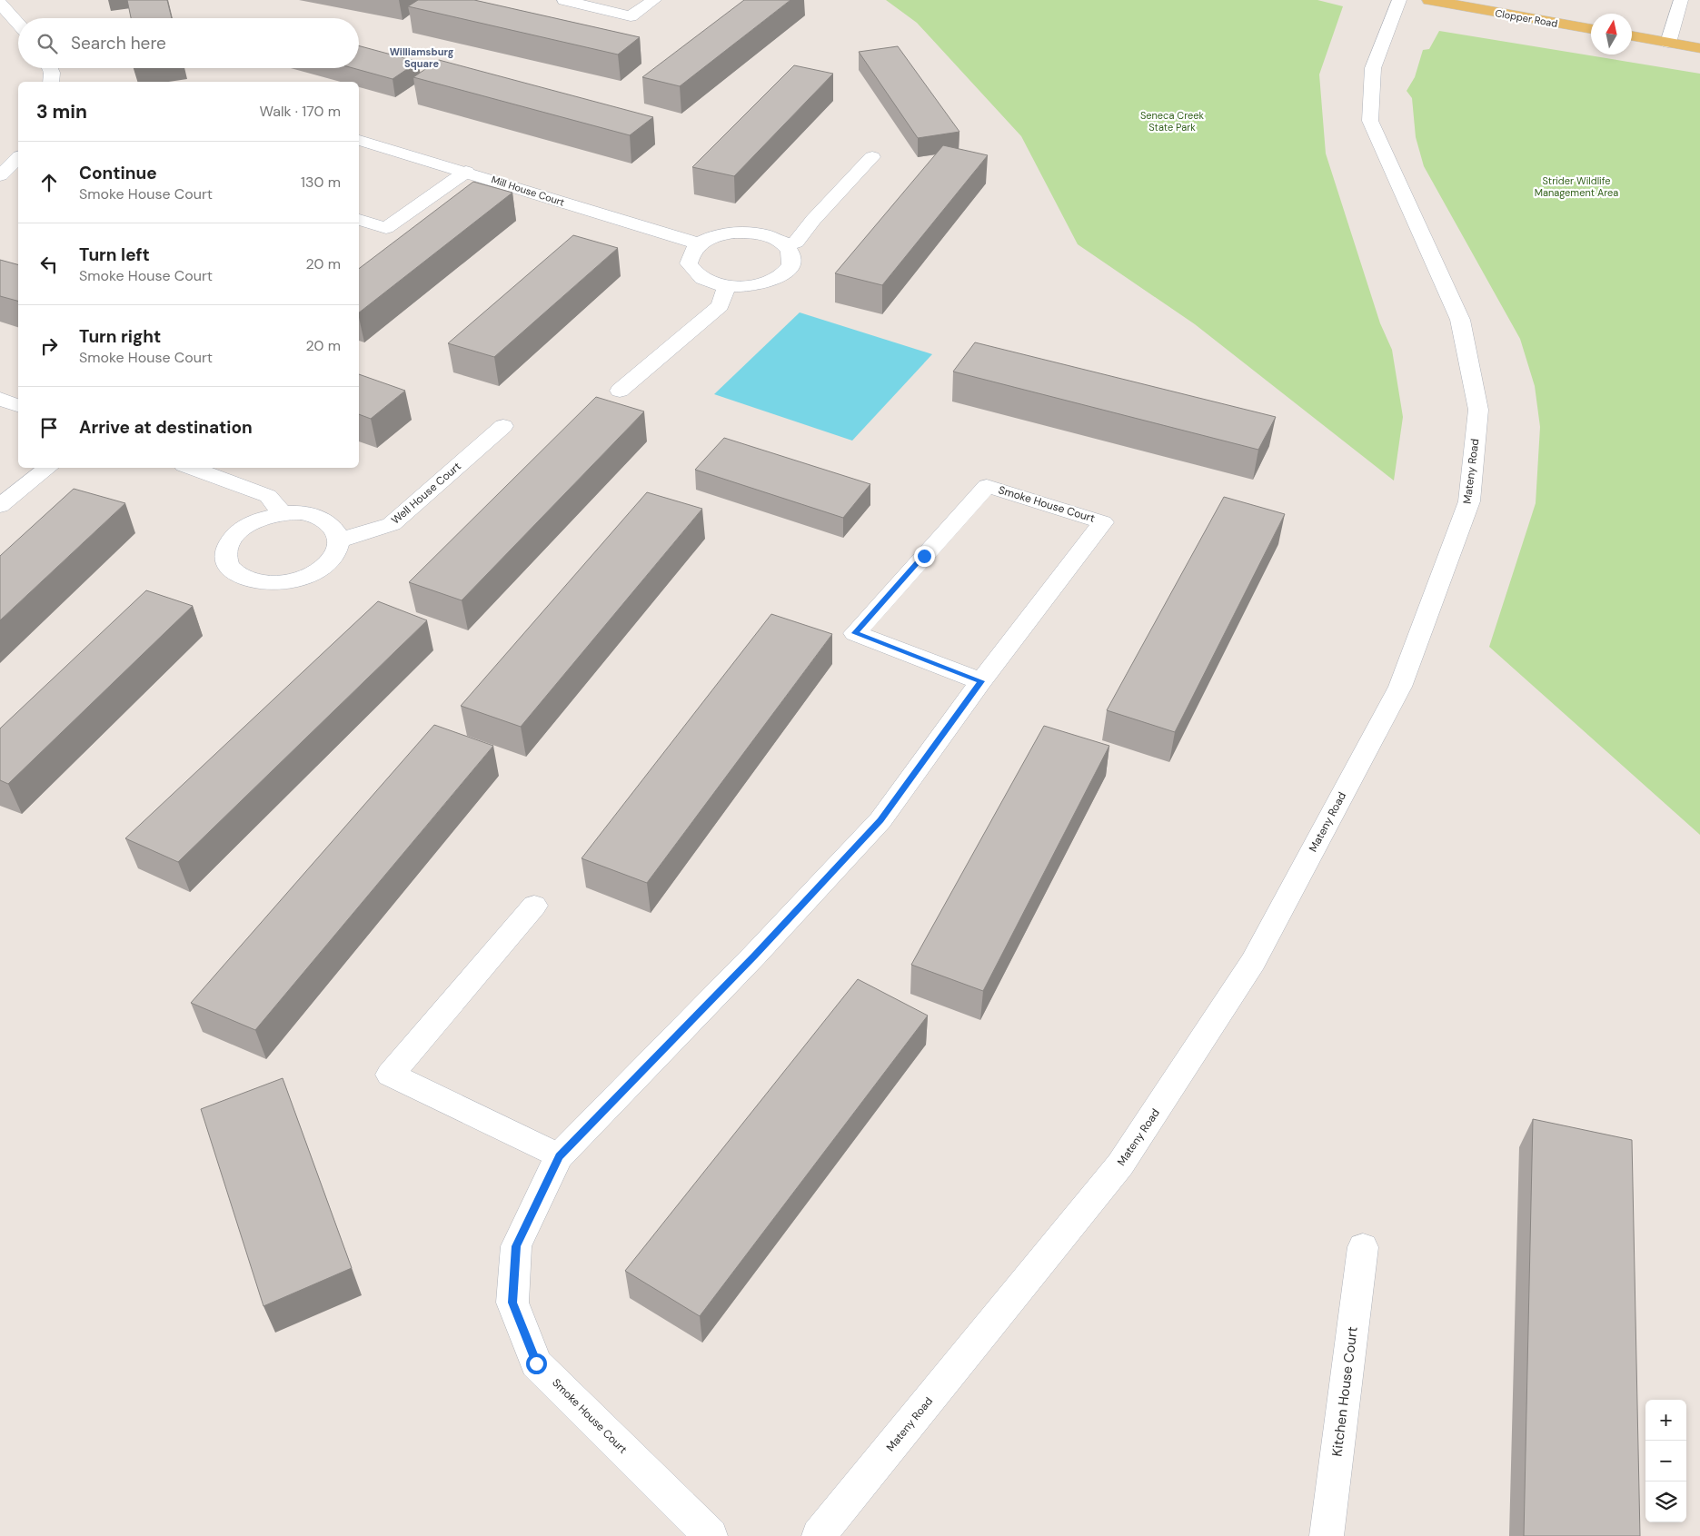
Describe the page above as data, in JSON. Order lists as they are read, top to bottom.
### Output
{
  "streets": {
    "main road": ["Clopper Road"],
    "street": [
      "Mill House Court",
      "Mateny Road",
      "Well House Court",
      "Smoke House Court",
      "Kitchen House Court"
    ]
  },
  "districts": ["Williamsburg Square"],
  "parks": ["Seneca Creek State Park", "Strider Wildlife Management Area"],
  "north": "top",
  "page": {
    "search": "Search here",
    "heading": ["3 min", "Walk · 170 m"],
    "list": [
      ["Continue", "Smoke House Court", "130 m"],
      ["Turn left", "Smoke House Court", "20 m"],
      ["Turn right", "Smoke House Court", "20 m"],
      "Arrive at destination"
    ],
    "map_buttons": ["+", "−"]
  }
}
